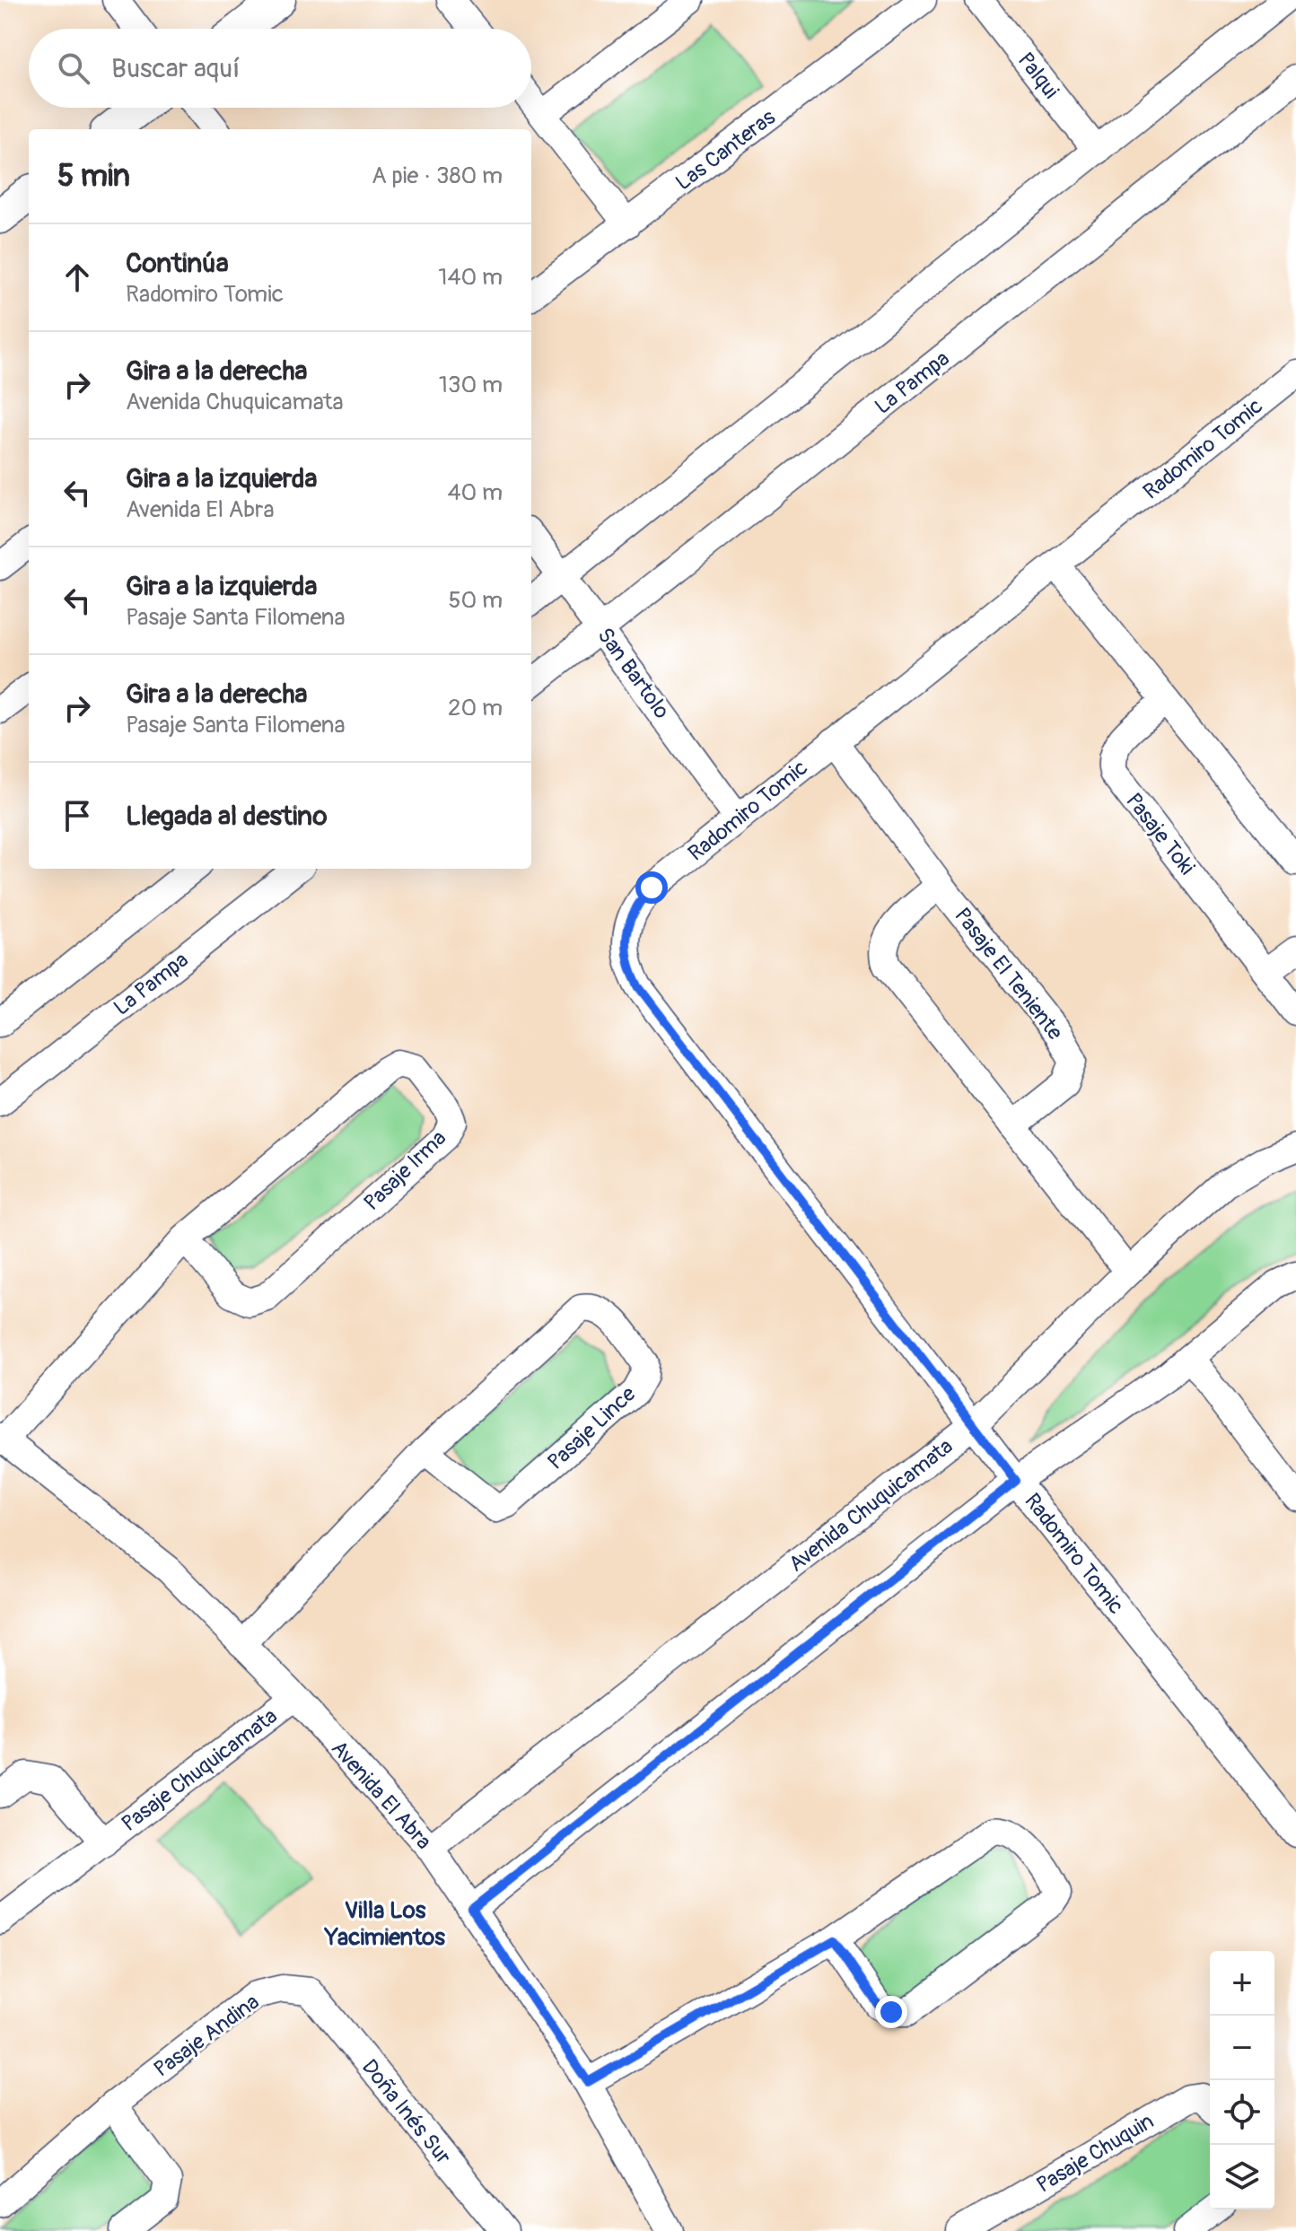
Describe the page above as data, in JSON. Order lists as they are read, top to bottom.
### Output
{
  "streets": {
    "street": [
      "Palqui",
      "Las Canteras",
      "La Pampa",
      "Radomiro Tomic",
      "San Bartolo",
      "Pasaje Toki",
      "Pasaje El Teniente",
      "Pasaje Irma",
      "Pasaje Lince",
      "Avenida Chuquicamata",
      "Pasaje Chuquicamata",
      "Avenida El Abra",
      "Pasaje Andina",
      "Doña Inés Sur",
      "Pasaje Chuquin"
    ]
  },
  "crossings": [
    ["La Pampa", "San Bartolo"],
    ["Radomiro Tomic", "San Bartolo"],
    ["Radomiro Tomic", "Pasaje El Teniente"],
    ["Radomiro Tomic", "Avenida Chuquicamata"],
    ["Pasaje El Teniente", "Avenida Chuquicamata"],
    ["Pasaje Irma", "Avenida El Abra"],
    ["Pasaje Lince", "Avenida El Abra"],
    ["Avenida Chuquicamata", "Avenida El Abra"],
    ["Pasaje Chuquicamata", "Avenida El Abra"],
    ["Pasaje Andina", "Doña Inés Sur"]
  ],
  "districts": ["Villa Los Yacimientos"],
  "page": {
    "search": "Buscar aquí",
    "heading": ["5 min", "A pie · 380 m"],
    "list": [
      ["Continúa", "Radomiro Tomic", "140 m"],
      ["Gira a la derecha", "Avenida Chuquicamata", "130 m"],
      ["Gira a la izquierda", "Avenida El Abra", "40 m"],
      ["Gira a la izquierda", "Pasaje Santa Filomena", "50 m"],
      ["Gira a la derecha", "Pasaje Santa Filomena", "20 m"],
      "Llegada al destino"
    ],
    "map_buttons": ["+", "−"]
  }
}
